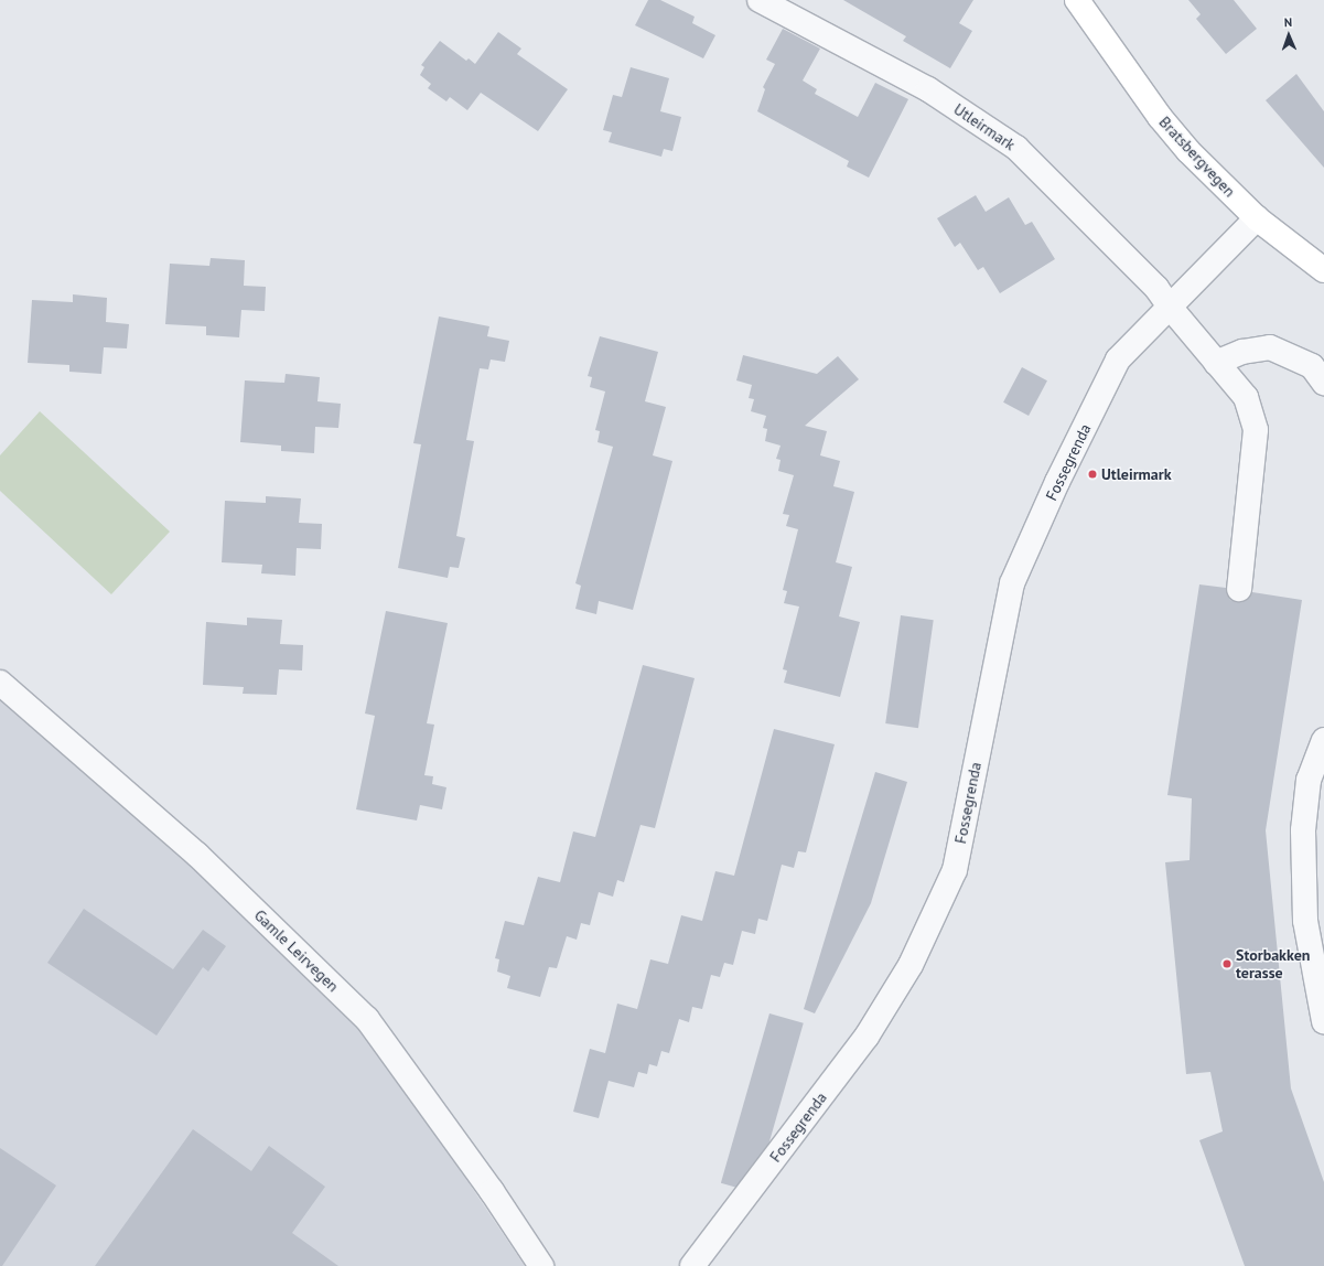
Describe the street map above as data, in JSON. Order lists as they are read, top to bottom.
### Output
{
  "streets": {
    "main road": ["Bratsbergvegen"],
    "street": ["Utleirmark", "Fossegrenda", "Gamle Leirvegen"]
  },
  "crossings": [
    ["Utleirmark", "Fossegrenda"],
    ["Bratsbergvegen", "Fossegrenda"]
  ],
  "places": ["Utleirmark", "Storbakken terasse"],
  "north": "top"
}
